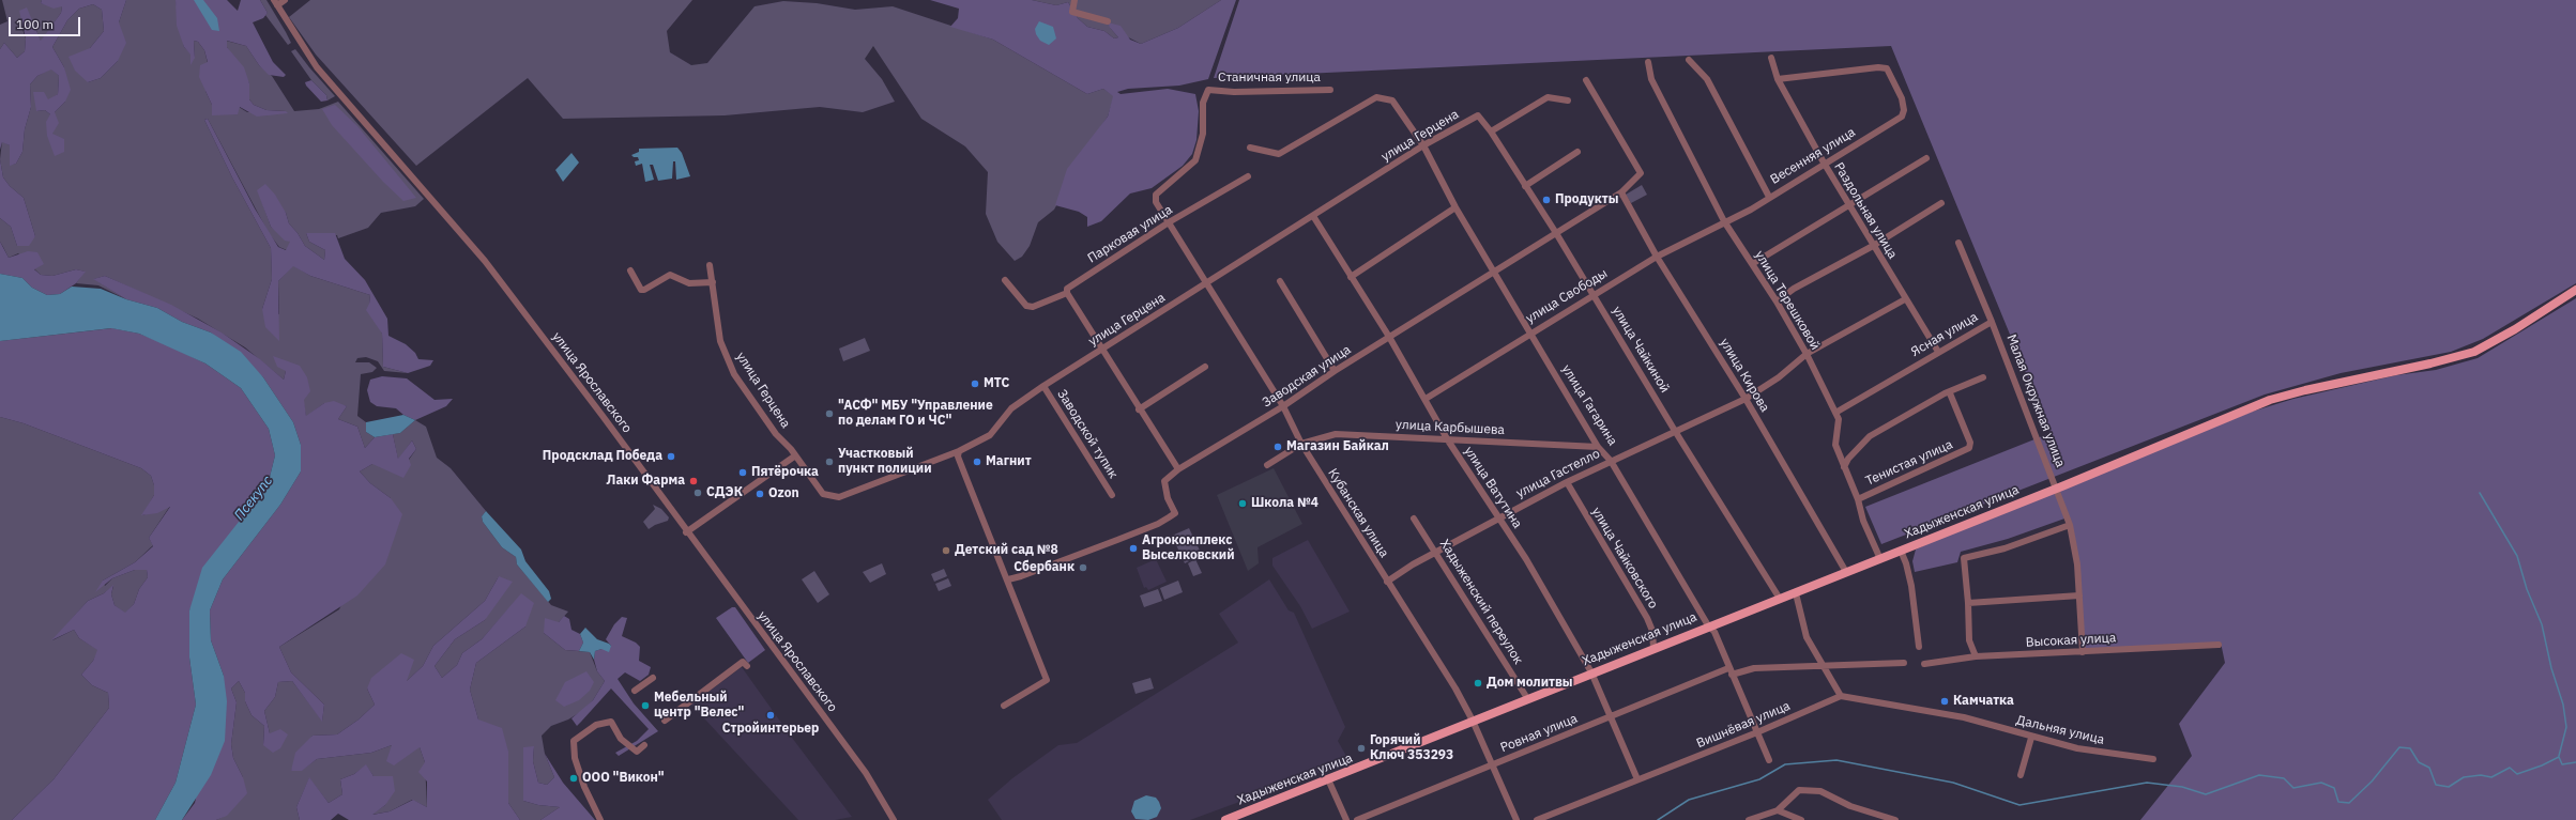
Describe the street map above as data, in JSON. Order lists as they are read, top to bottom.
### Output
{
  "streets": {
    "main road": ["Хадыженская улица"],
    "street": [
      "Станичная улица",
      "улица Герцена",
      "Весенняя улица",
      "Раздольная улица",
      "Парковая улица",
      "улица Свободы",
      "улица Терешковой",
      "Ясная улица",
      "улица Чайкиной",
      "улица Кирова",
      "Заводская улица",
      "улица Ярославского",
      "Малая Окружная улица",
      "улица Гагарина",
      "улица Карбышева",
      "Заводской тупик",
      "Тенистая улица",
      "улица Гастелло",
      "улица Ватутина",
      "Кубанская улица",
      "улица Чайковского",
      "Хадыженский переулок",
      "Высокая улица",
      "Вишнёвая улица",
      "Дальняя улица",
      "Ровная улица"
    ]
  },
  "crossings": [
    ["Станичная улица", "Кубанская улица"],
    ["улица Герцена", "улица Чайкиной"],
    ["улица Герцена", "улица Гагарина"],
    ["улица Герцена", "Заводской тупик"],
    ["улица Герцена", "улица Ватутина"],
    ["улица Герцена", "Кубанская улица"],
    ["Весенняя улица", "Раздольная улица"],
    ["Весенняя улица", "улица Свободы"],
    ["Весенняя улица", "улица Терешковой"],
    ["Раздольная улица", "Ясная улица"],
    ["Раздольная улица", "улица Гастелло"],
    ["Парковая улица", "Кубанская улица"],
    ["улица Свободы", "улица Терешковой"],
    ["улица Свободы", "улица Чайкиной"],
    ["улица Свободы", "улица Кирова"],
    ["улица Свободы", "улица Гагарина"],
    ["улица Свободы", "улица Ватутина"],
    ["улица Терешковой", "Ясная улица"],
    ["улица Терешковой", "Тенистая улица"],
    ["улица Терешковой", "улица Гастелло"],
    ["улица Терешковой", "Хадыженская улица"],
    ["Ясная улица", "Малая Окружная улица"],
    ["улица Чайкиной", "Заводская улица"],
    ["улица Чайкиной", "улица Гастелло"],
    ["улица Чайкиной", "Хадыженская улица"],
    ["улица Кирова", "Заводская улица"],
    ["улица Кирова", "улица Гастелло"],
    ["улица Кирова", "Хадыженская улица"],
    ["Заводская улица", "улица Гагарина"],
    ["Заводская улица", "улица Ватутина"],
    ["Заводская улица", "Кубанская улица"],
    ["Малая Окружная улица", "Хадыженская улица"],
    ["Малая Окружная улица", "Высокая улица"],
    ["улица Гагарина", "улица Карбышева"],
    ["улица Гагарина", "улица Гастелло"],
    ["улица Гагарина", "Хадыженская улица"],
    ["улица Гагарина", "Вишнёвая улица"],
    ["улица Гагарина", "Ровная улица"],
    ["улица Карбышева", "улица Ватутина"],
    ["улица Карбышева", "Кубанская улица"],
    ["улица Гастелло", "улица Ватутина"],
    ["улица Гастелло", "Кубанская улица"],
    ["улица Гастелло", "улица Чайковского"],
    ["улица Гастелло", "Хадыженский переулок"],
    ["улица Ватутина", "Хадыженская улица"],
    ["улица Ватутина", "Вишнёвая улица"],
    ["улица Ватутина", "Ровная улица"],
    ["Хадыженская улица", "Кубанская улица"],
    ["Хадыженская улица", "улица Чайковского"],
    ["Хадыженская улица", "Хадыженский переулок"],
    ["Кубанская улица", "Ровная улица"],
    ["Вишнёвая улица", "Дальняя улица"]
  ],
  "water": ["Псекупс"],
  "places": [
    "Продукты",
    "МТС",
    "\"АСФ\" МБУ \"Управление по делам ГО и ЧС\"",
    "Магазин Байкал",
    "Продсклад Победа",
    "Участковый пункт полиции",
    "Магнит",
    "Пятёрочка",
    "Лаки Фарма",
    "СДЭК",
    "Ozon",
    "Школа №4",
    "Агрокомплекс Выселковский",
    "Детский сад №8",
    "Сбербанк",
    "Дом молитвы",
    "Камчатка",
    "Мебельный центр \"Велес\"",
    "Стройинтерьер",
    "Горячий Ключ 353293",
    "ООО \"Викон\""
  ],
  "scale_bar": "100 m"
}
